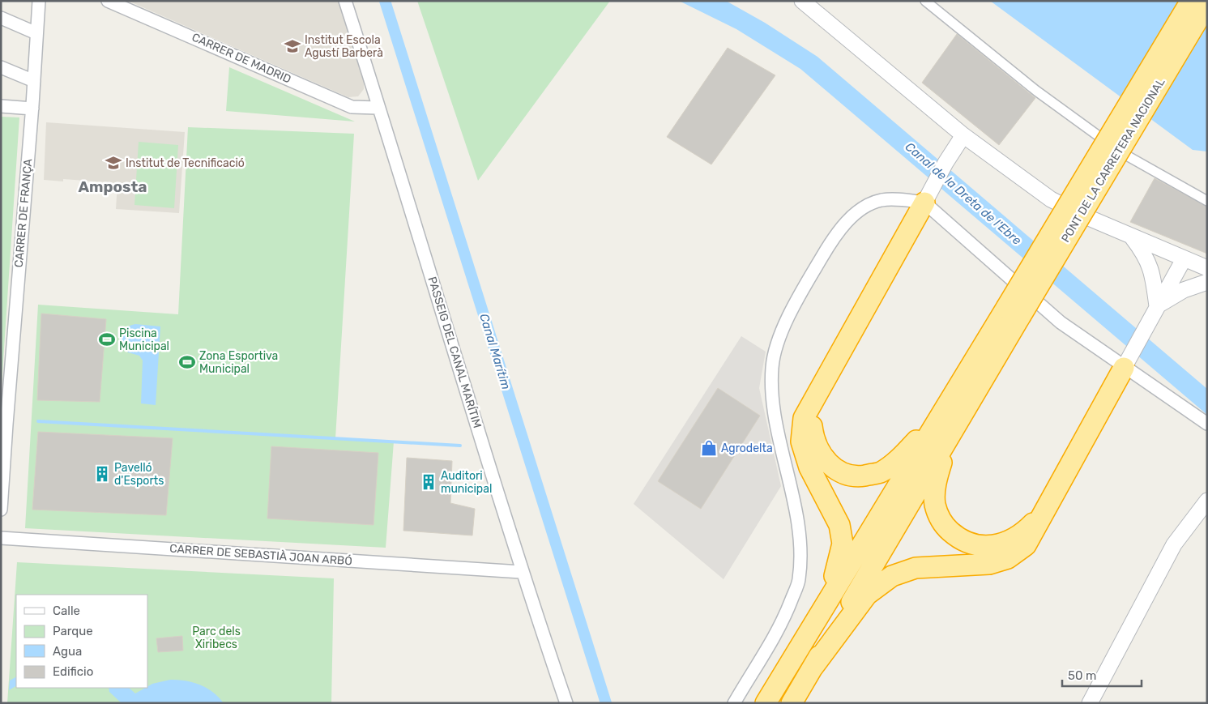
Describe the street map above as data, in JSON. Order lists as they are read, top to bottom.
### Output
{
  "streets": {
    "highway": ["PONT DE LA CARRETERA NACIONAL"],
    "street": [
      "CARRER DE MADRID",
      "CARRER DE FRANÇA",
      "PASSEIG DEL CANAL MARÍTIM",
      "CARRER DE SEBASTIÀ JOAN ARBÓ"
    ]
  },
  "crossings": [
    ["CARRER DE MADRID", "PASSEIG DEL CANAL MARÍTIM"],
    ["PASSEIG DEL CANAL MARÍTIM", "CARRER DE SEBASTIÀ JOAN ARBÓ"]
  ],
  "districts": ["Amposta"],
  "water": ["Canal de la Dreta de l'Ebre", "Canal Marítim"],
  "parks": ["Parc dels Xiribecs"],
  "places": {
    "school or university": ["Institut Escola Agustí Barberà", "Institut de Tecnificació"],
    "sports": ["Piscina Municipal", "Zona Esportiva Municipal"],
    "shop": ["Agrodelta"],
    "building": ["Pavelló d'Esports", "Auditori municipal"]
  },
  "legend": [
    "Calle",
    "Parque",
    "Agua",
    "Edificio"
  ],
  "scale_bar": "50 m"
}
